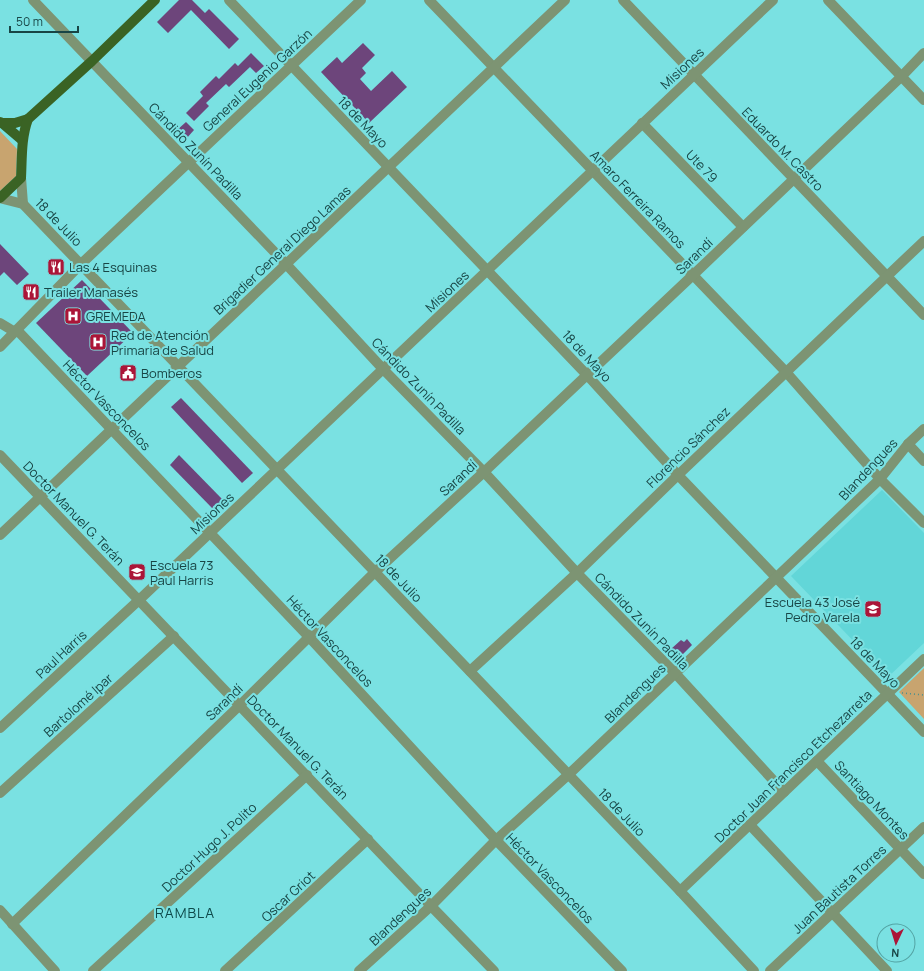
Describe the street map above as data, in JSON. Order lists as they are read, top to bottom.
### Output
{
  "streets": {
    "street": [
      "Misiones",
      "General Eugenio Garzón",
      "18 de Mayo",
      "Eduardo M. Castro",
      "Cándido Zunín Padilla",
      "Ute 79",
      "Amaro Ferreira Ramos",
      "18 de Julio",
      "Brigadier General Diego Lamas",
      "Sarandí",
      "Héctor Vasconcelos",
      "Florencio Sánchez",
      "Blandengues",
      "Doctor Manuel G. Terán",
      "Paul Harris",
      "Bartolomé Ipar",
      "Doctor Juan Francisco Etchezarreta",
      "Santiago Montes",
      "Doctor Hugo J. Polito",
      "Juan Bautista Torres",
      "Oscar Griot"
    ]
  },
  "crossings": [
    ["Misiones", "18 de Mayo"],
    ["Misiones", "Eduardo M. Castro"],
    ["Misiones", "Cándido Zunín Padilla"],
    ["Misiones", "Ute 79"],
    ["Misiones", "Amaro Ferreira Ramos"],
    ["Misiones", "18 de Julio"],
    ["Misiones", "Héctor Vasconcelos"],
    ["Misiones", "Doctor Manuel G. Terán"],
    ["Misiones", "Paul Harris"],
    ["General Eugenio Garzón", "18 de Mayo"],
    ["General Eugenio Garzón", "Cándido Zunín Padilla"],
    ["General Eugenio Garzón", "18 de Julio"],
    ["General Eugenio Garzón", "Héctor Vasconcelos"],
    ["18 de Mayo", "Brigadier General Diego Lamas"],
    ["18 de Mayo", "Sarandí"],
    ["18 de Mayo", "Florencio Sánchez"],
    ["18 de Mayo", "Blandengues"],
    ["18 de Mayo", "Doctor Juan Francisco Etchezarreta"],
    ["Eduardo M. Castro", "Sarandí"],
    ["Eduardo M. Castro", "Florencio Sánchez"],
    ["Cándido Zunín Padilla", "Brigadier General Diego Lamas"],
    ["Cándido Zunín Padilla", "Sarandí"],
    ["Cándido Zunín Padilla", "Florencio Sánchez"],
    ["Cándido Zunín Padilla", "Blandengues"],
    ["Cándido Zunín Padilla", "Doctor Juan Francisco Etchezarreta"],
    ["Ute 79", "Sarandí"],
    ["Amaro Ferreira Ramos", "Brigadier General Diego Lamas"],
    ["Amaro Ferreira Ramos", "Sarandí"],
    ["Amaro Ferreira Ramos", "Florencio Sánchez"],
    ["Amaro Ferreira Ramos", "Blandengues"],
    ["18 de Julio", "Brigadier General Diego Lamas"],
    ["18 de Julio", "Sarandí"],
    ["18 de Julio", "Florencio Sánchez"],
    ["18 de Julio", "Blandengues"],
    ["18 de Julio", "Doctor Juan Francisco Etchezarreta"],
    ["Brigadier General Diego Lamas", "Héctor Vasconcelos"],
    ["Brigadier General Diego Lamas", "Doctor Manuel G. Terán"],
    ["Sarandí", "Héctor Vasconcelos"],
    ["Sarandí", "Doctor Manuel G. Terán"],
    ["Héctor Vasconcelos", "Blandengues"],
    ["Blandengues", "Doctor Manuel G. Terán"],
    ["Doctor Manuel G. Terán", "Paul Harris"],
    ["Doctor Manuel G. Terán", "Bartolomé Ipar"],
    ["Doctor Manuel G. Terán", "Doctor Hugo J. Polito"],
    ["Doctor Manuel G. Terán", "Oscar Griot"],
    ["Doctor Juan Francisco Etchezarreta", "Santiago Montes"],
    ["Santiago Montes", "Juan Bautista Torres"]
  ],
  "districts": ["RAMBLA"],
  "places": {
    "restaurant": ["Las 4 Esquinas", "Trailer Manasés"],
    "hospital": ["GREMEDA", "Red de Atención Primaria de Salud"],
    "public building": ["Bomberos"],
    "school or university": ["Escuela 73 Paul Harris", "Escuela 43 José Pedro Varela"]
  },
  "scale_bar": "50 m",
  "north": "bottom"
}
